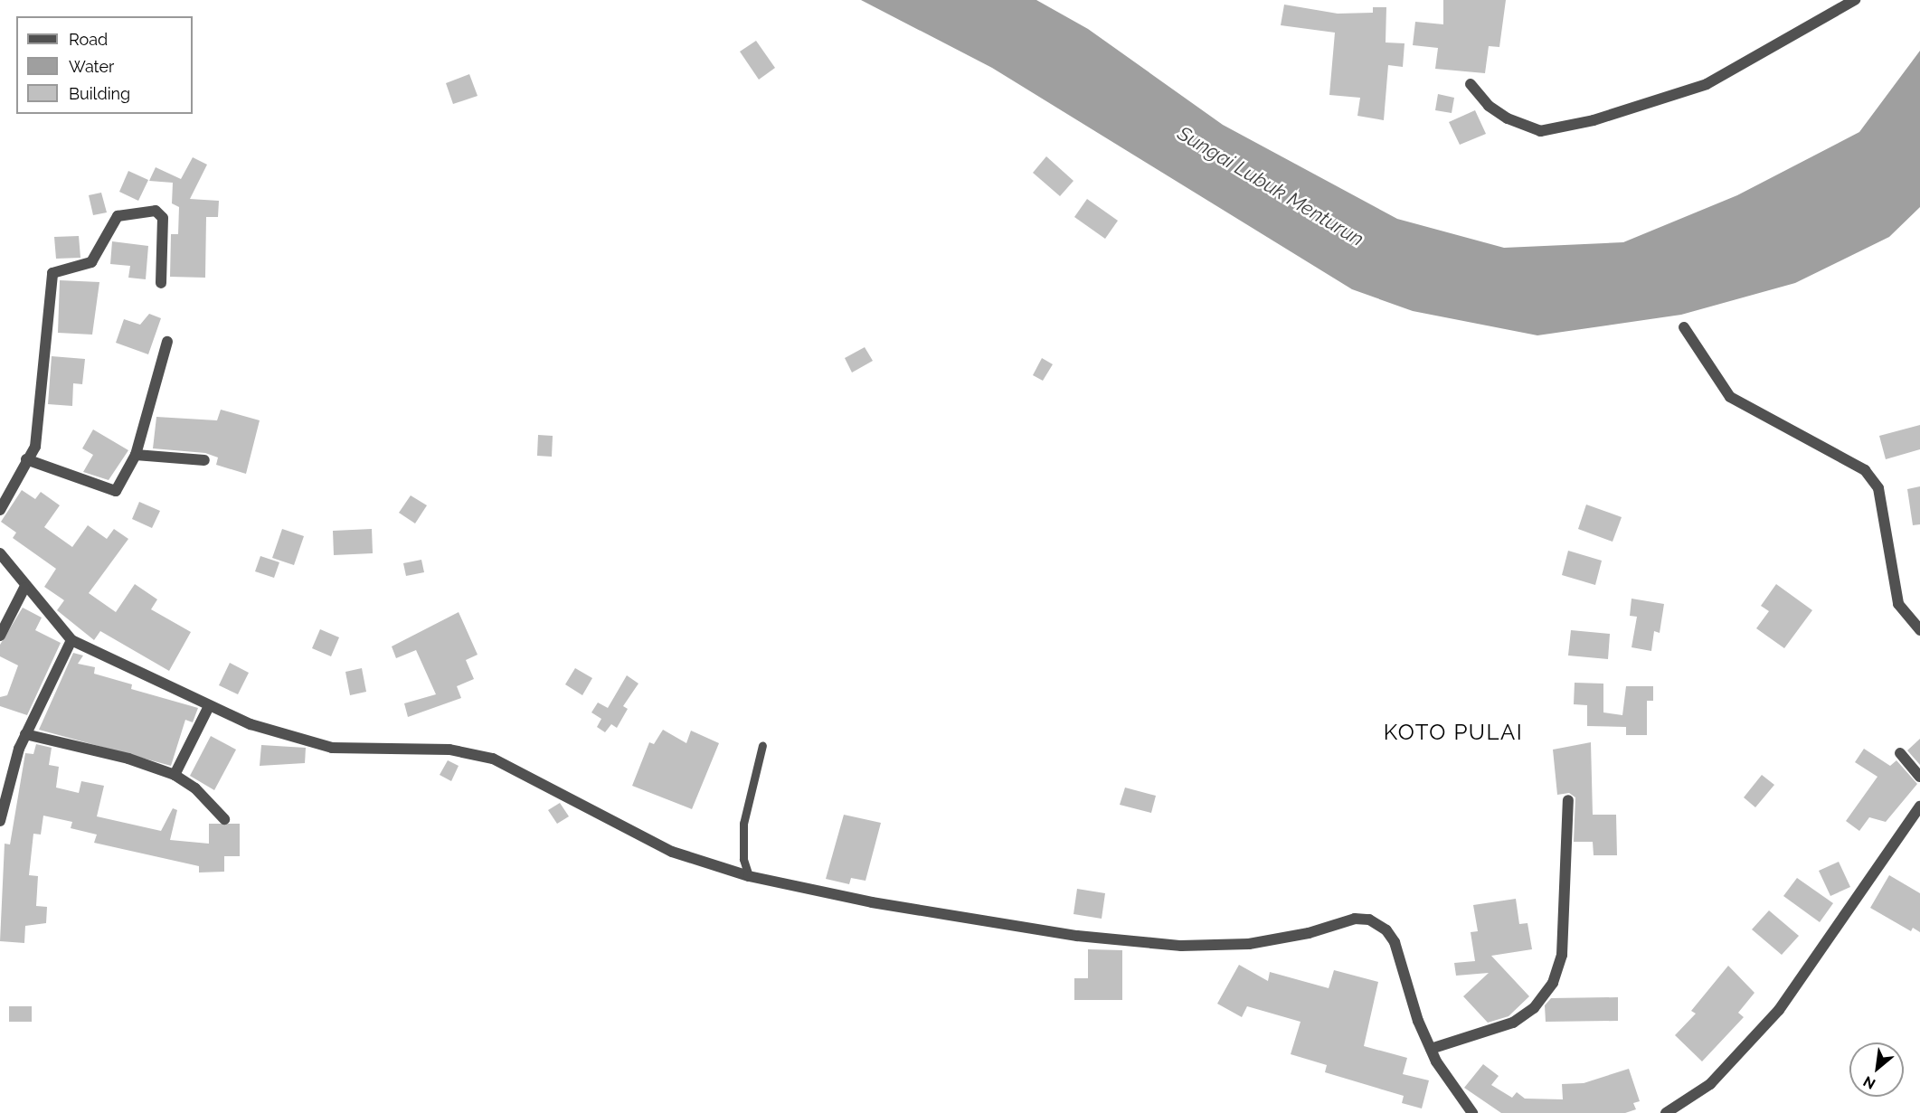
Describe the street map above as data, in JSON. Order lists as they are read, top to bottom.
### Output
{
  "districts": ["KOTO PULAI"],
  "water": ["Sungai Lubuk Menturun"],
  "legend": ["Road", "Water", "Building"],
  "north": "bottom left"
}
